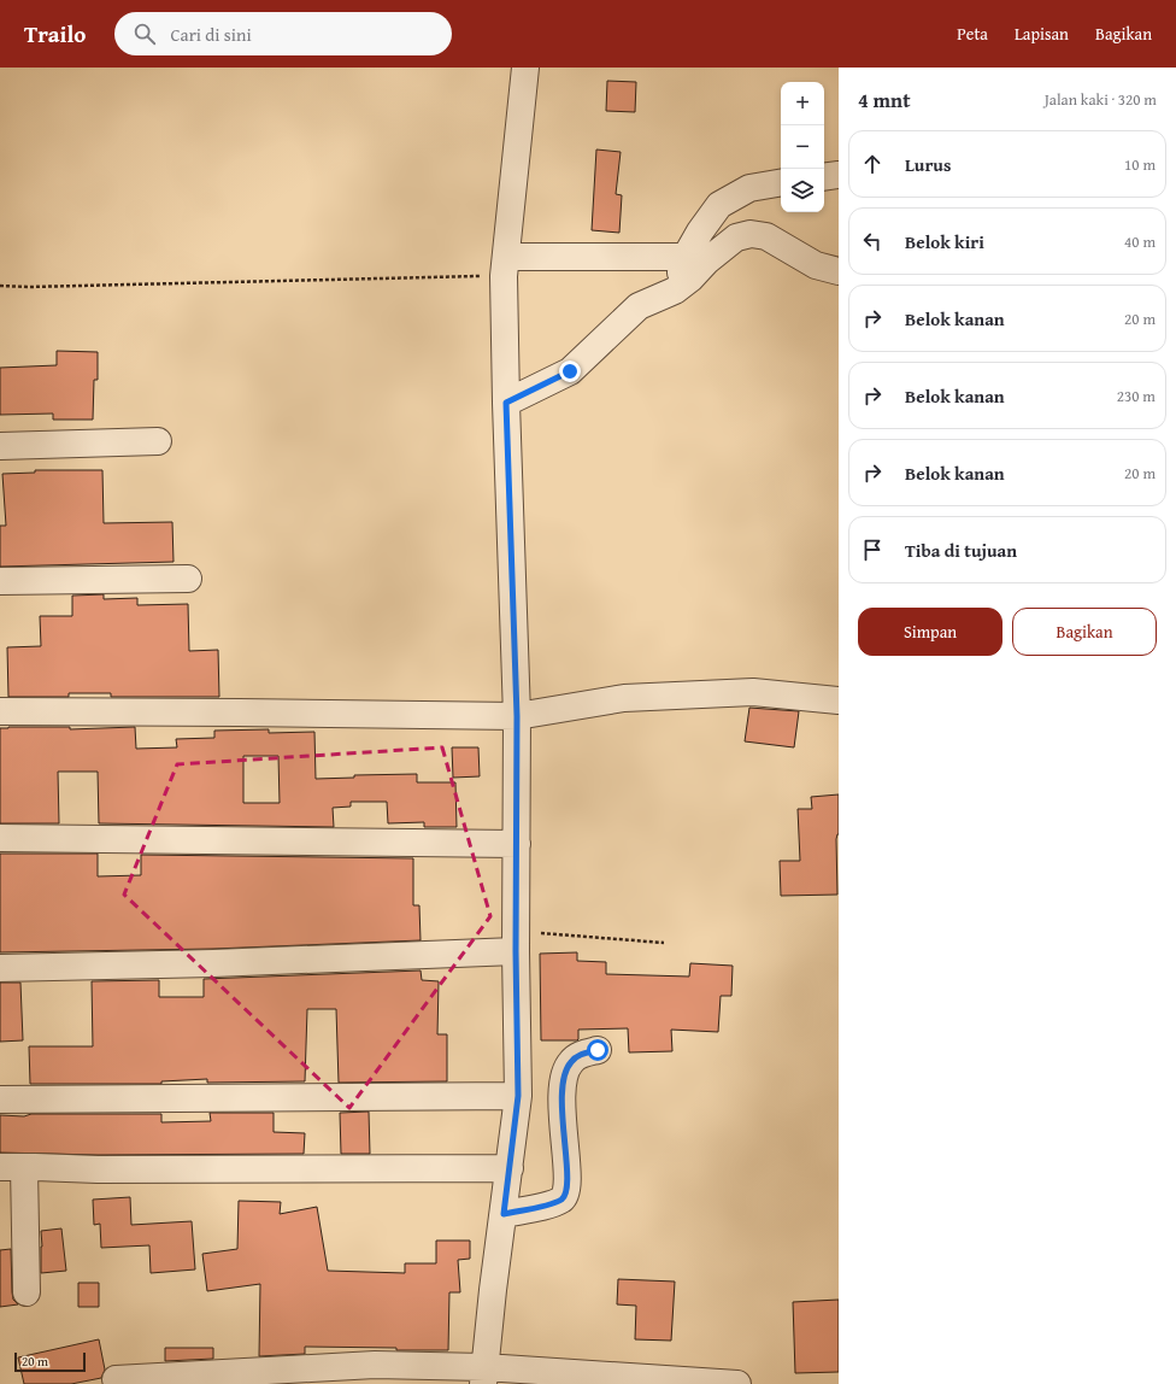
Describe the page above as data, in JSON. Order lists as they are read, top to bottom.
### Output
{
  "scale_bar": "20 m",
  "page": {
    "header": "Trailo",
    "search": "Cari di sini",
    "nav": ["Peta", "Lapisan", "Bagikan"],
    "heading": ["4 mnt", "Jalan kaki · 320 m"],
    "map_buttons": ["+", "−"],
    "list": [
      ["Lurus", "10 m"],
      ["Belok kiri", "40 m"],
      ["Belok kanan", "20 m"],
      ["Belok kanan", "230 m"],
      ["Belok kanan", "20 m"],
      "Tiba di tujuan"
    ],
    "buttons": ["Simpan", "Bagikan"],
    "scale": "20 m"
  }
}
